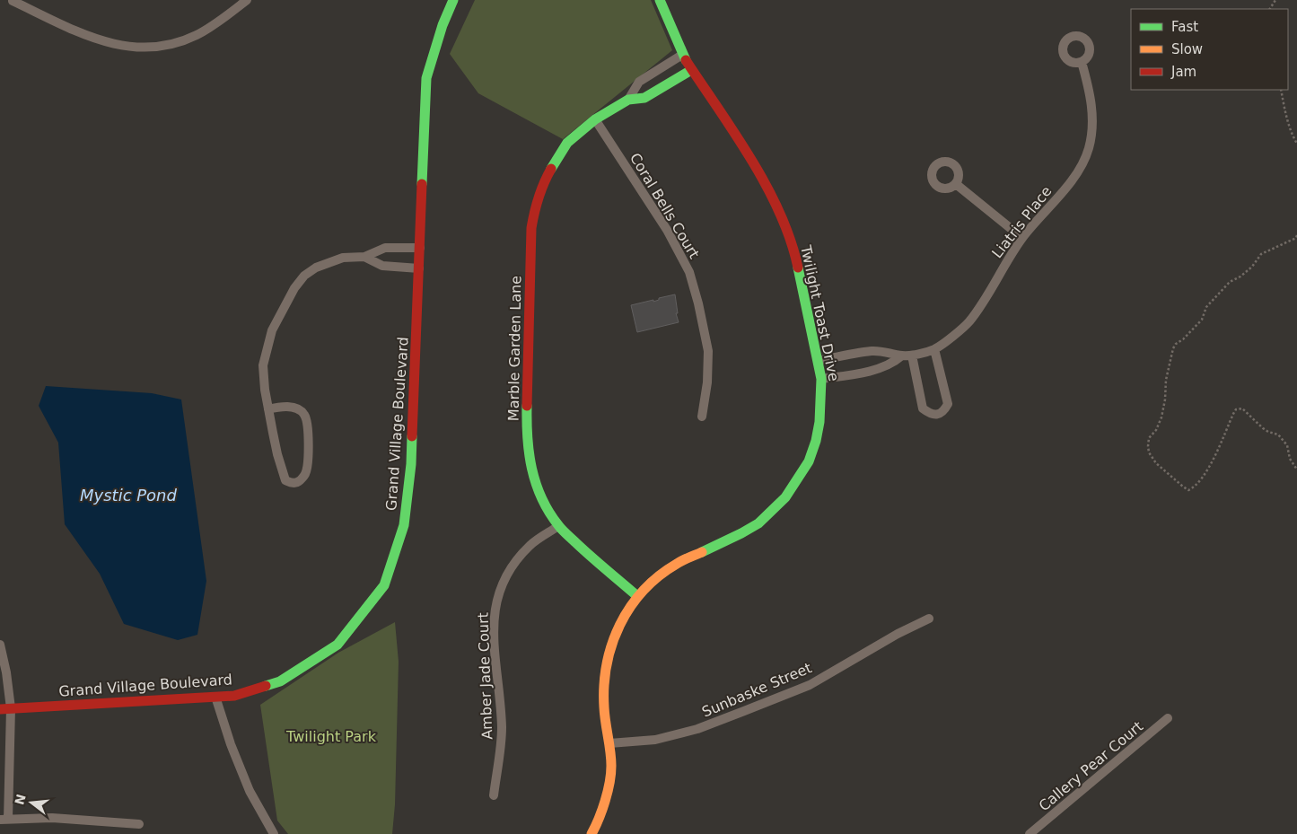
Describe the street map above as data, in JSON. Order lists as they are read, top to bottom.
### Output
{
  "streets": {
    "street": [
      "Coral Bells Court",
      "Liatris Place",
      "Twilight Toast Drive",
      "Marble Garden Lane",
      "Grand Village Boulevard",
      "Amber Jade Court",
      "Sunbaske Street",
      "Callery Pear Court"
    ]
  },
  "crossings": [
    ["Coral Bells Court", "Marble Garden Lane"],
    ["Liatris Place", "Twilight Toast Drive"],
    ["Twilight Toast Drive", "Marble Garden Lane"],
    ["Twilight Toast Drive", "Sunbaske Street"],
    ["Marble Garden Lane", "Amber Jade Court"]
  ],
  "water": ["Mystic Pond"],
  "parks": ["Twilight Park"],
  "legend": ["Fast", "Slow", "Jam"],
  "north": "left"
}
